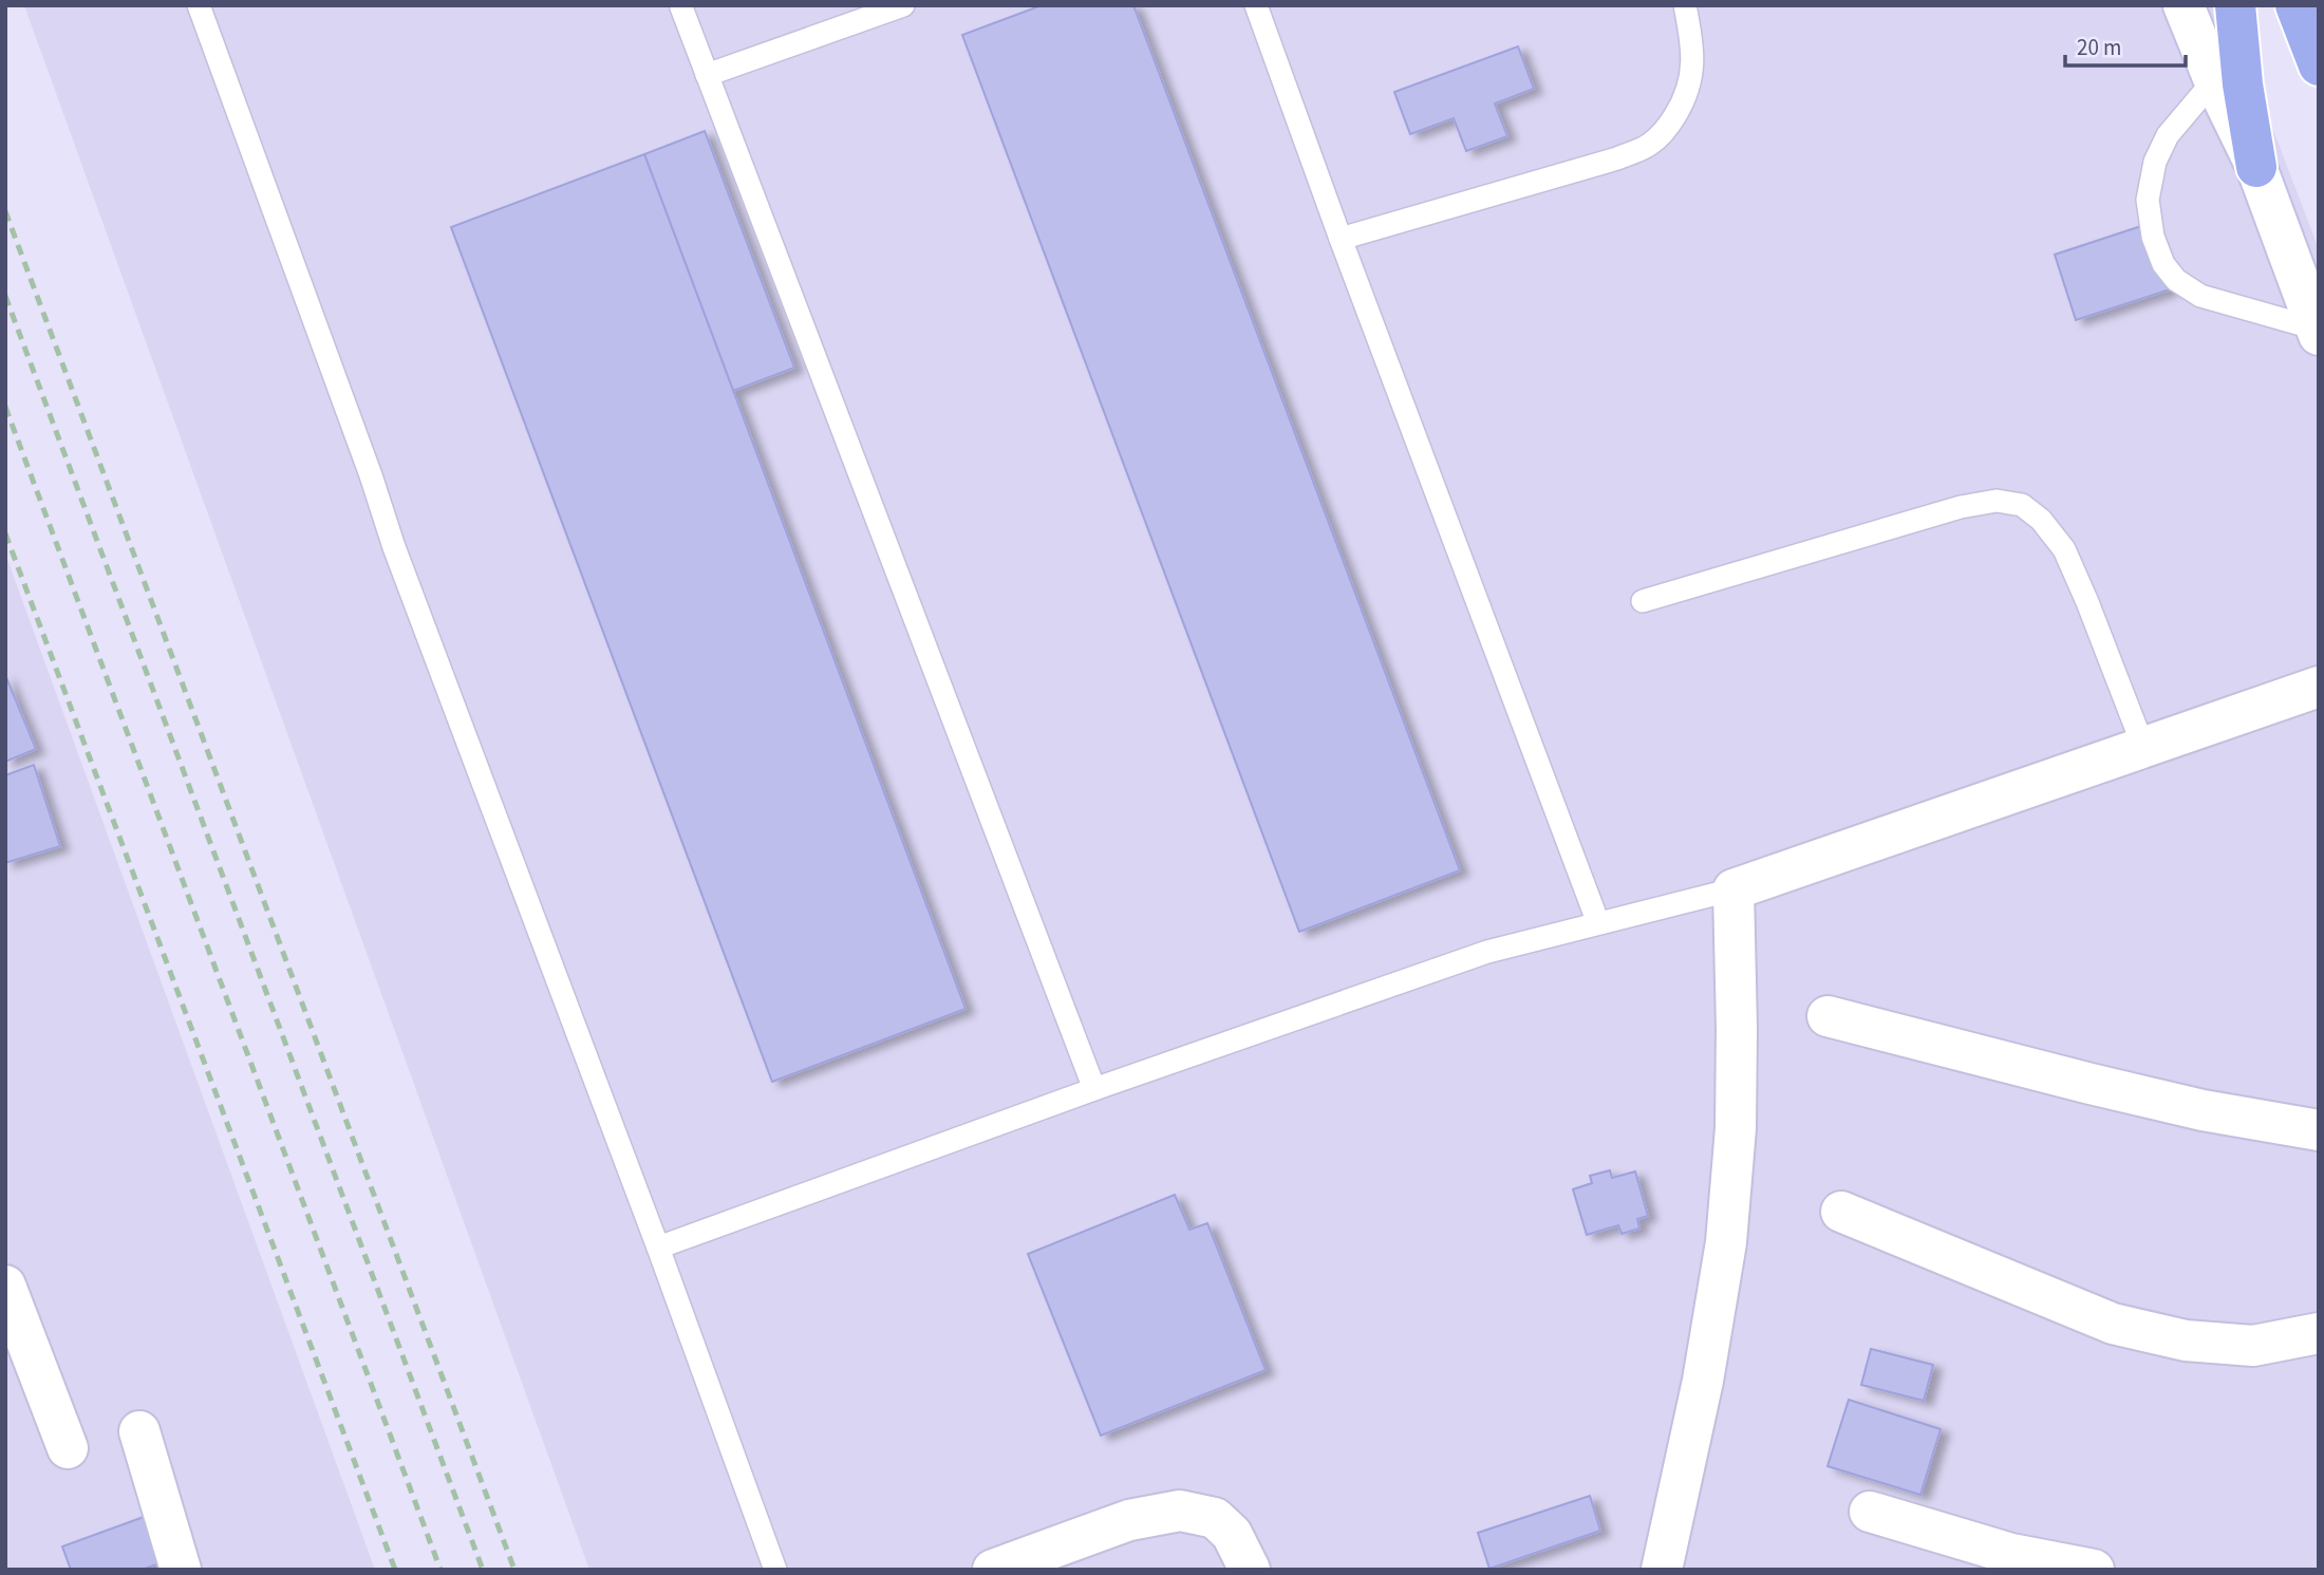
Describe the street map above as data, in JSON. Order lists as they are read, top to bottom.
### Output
{
  "scale_bar": "20 m"
}
